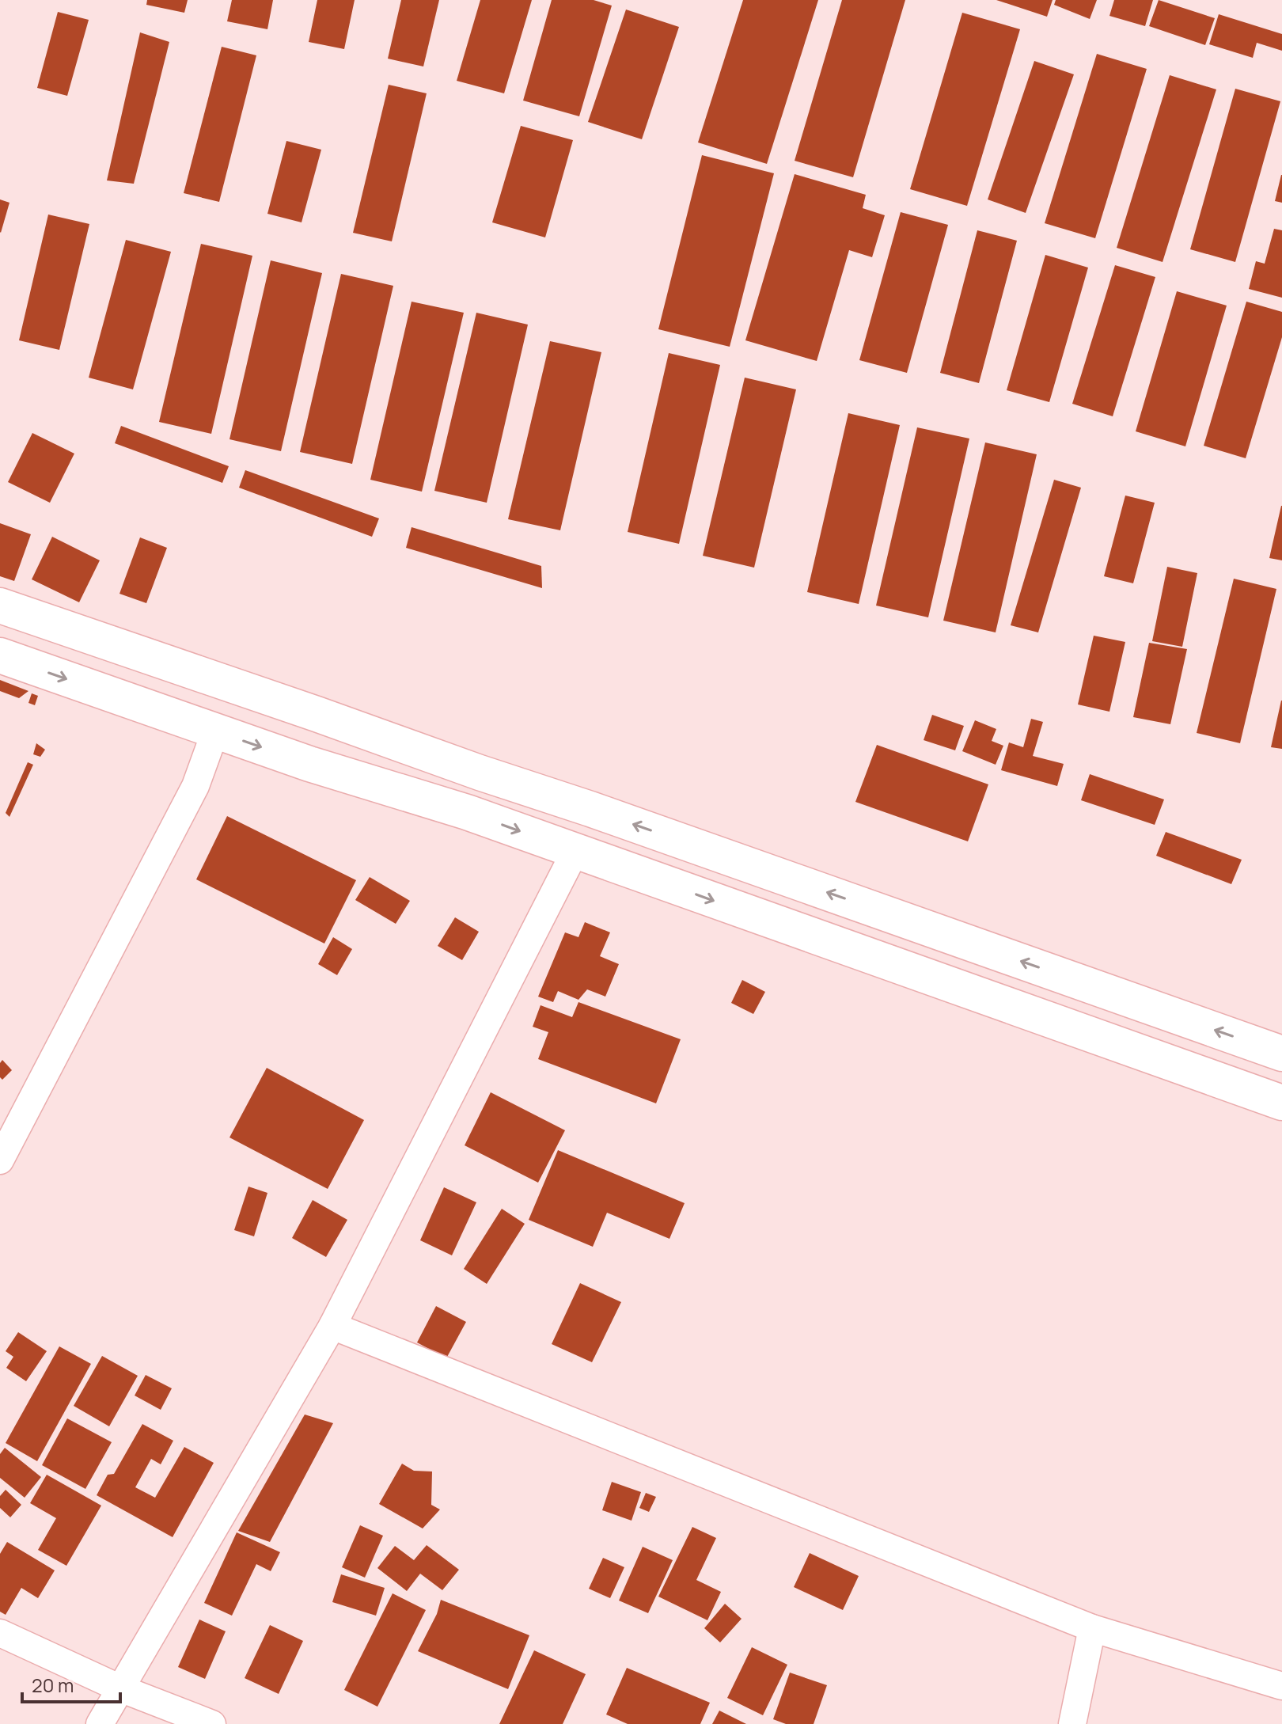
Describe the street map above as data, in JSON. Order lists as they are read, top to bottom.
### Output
{
  "scale_bar": "20 m"
}
